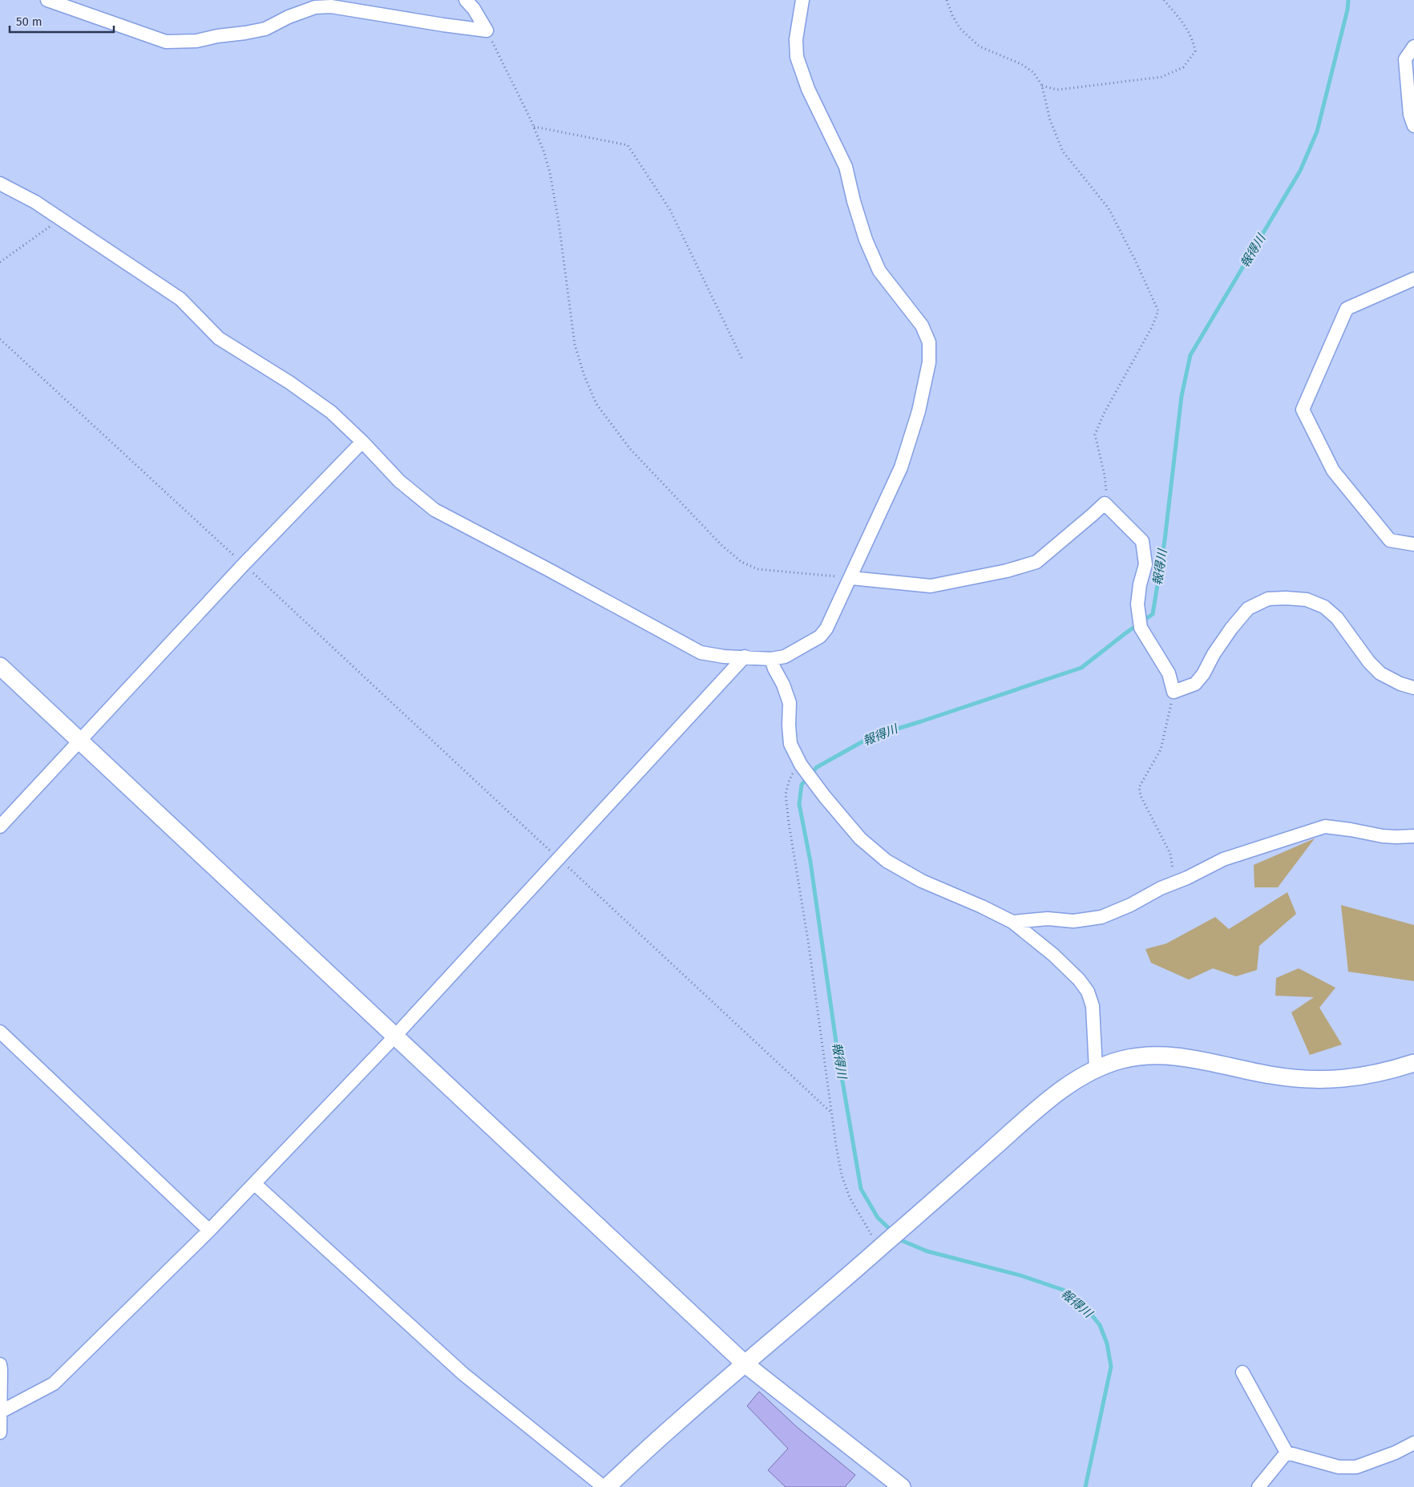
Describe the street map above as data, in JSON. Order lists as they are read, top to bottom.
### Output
{
  "water": ["報得川"],
  "scale_bar": "50 m"
}
